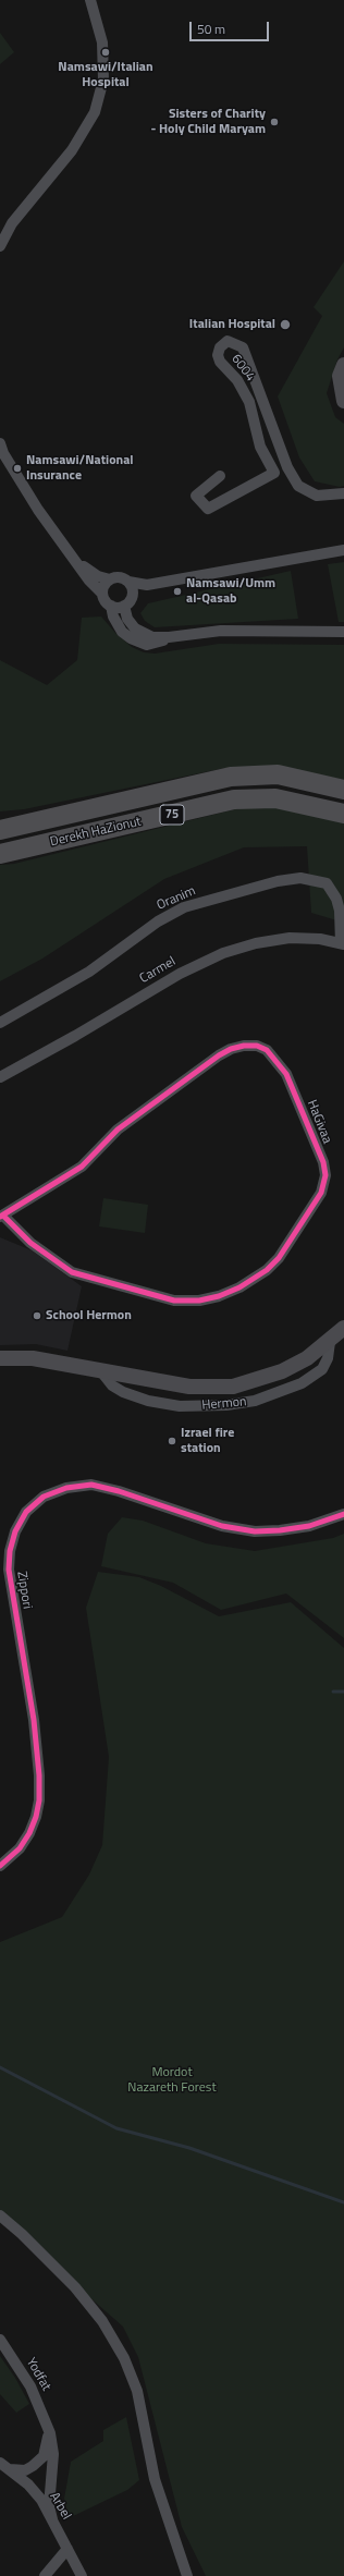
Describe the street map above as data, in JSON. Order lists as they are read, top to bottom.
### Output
{
  "streets": {
    "highway": ["75", "Derekh HaZionut"],
    "street": [
      "6004",
      "Oranim",
      "Carmel",
      "HaGivaa",
      "Hermon",
      "Zippori",
      "Yodfat",
      "Arbel"
    ]
  },
  "crossings": [
    ["Oranim", "Carmel"],
    ["Yodfat", "Arbel"]
  ],
  "parks": ["Mordot Nazareth Forest"],
  "places": [
    "Namsawi/Italian Hospital",
    "Sisters of Charity - Holy Child Maryam",
    "Italian Hospital",
    "Namsawi/National Insurance",
    "Namsawi/Umm al-Qasab",
    "School Hermon",
    "Izrael fire station"
  ],
  "scale_bar": "50 m"
}
